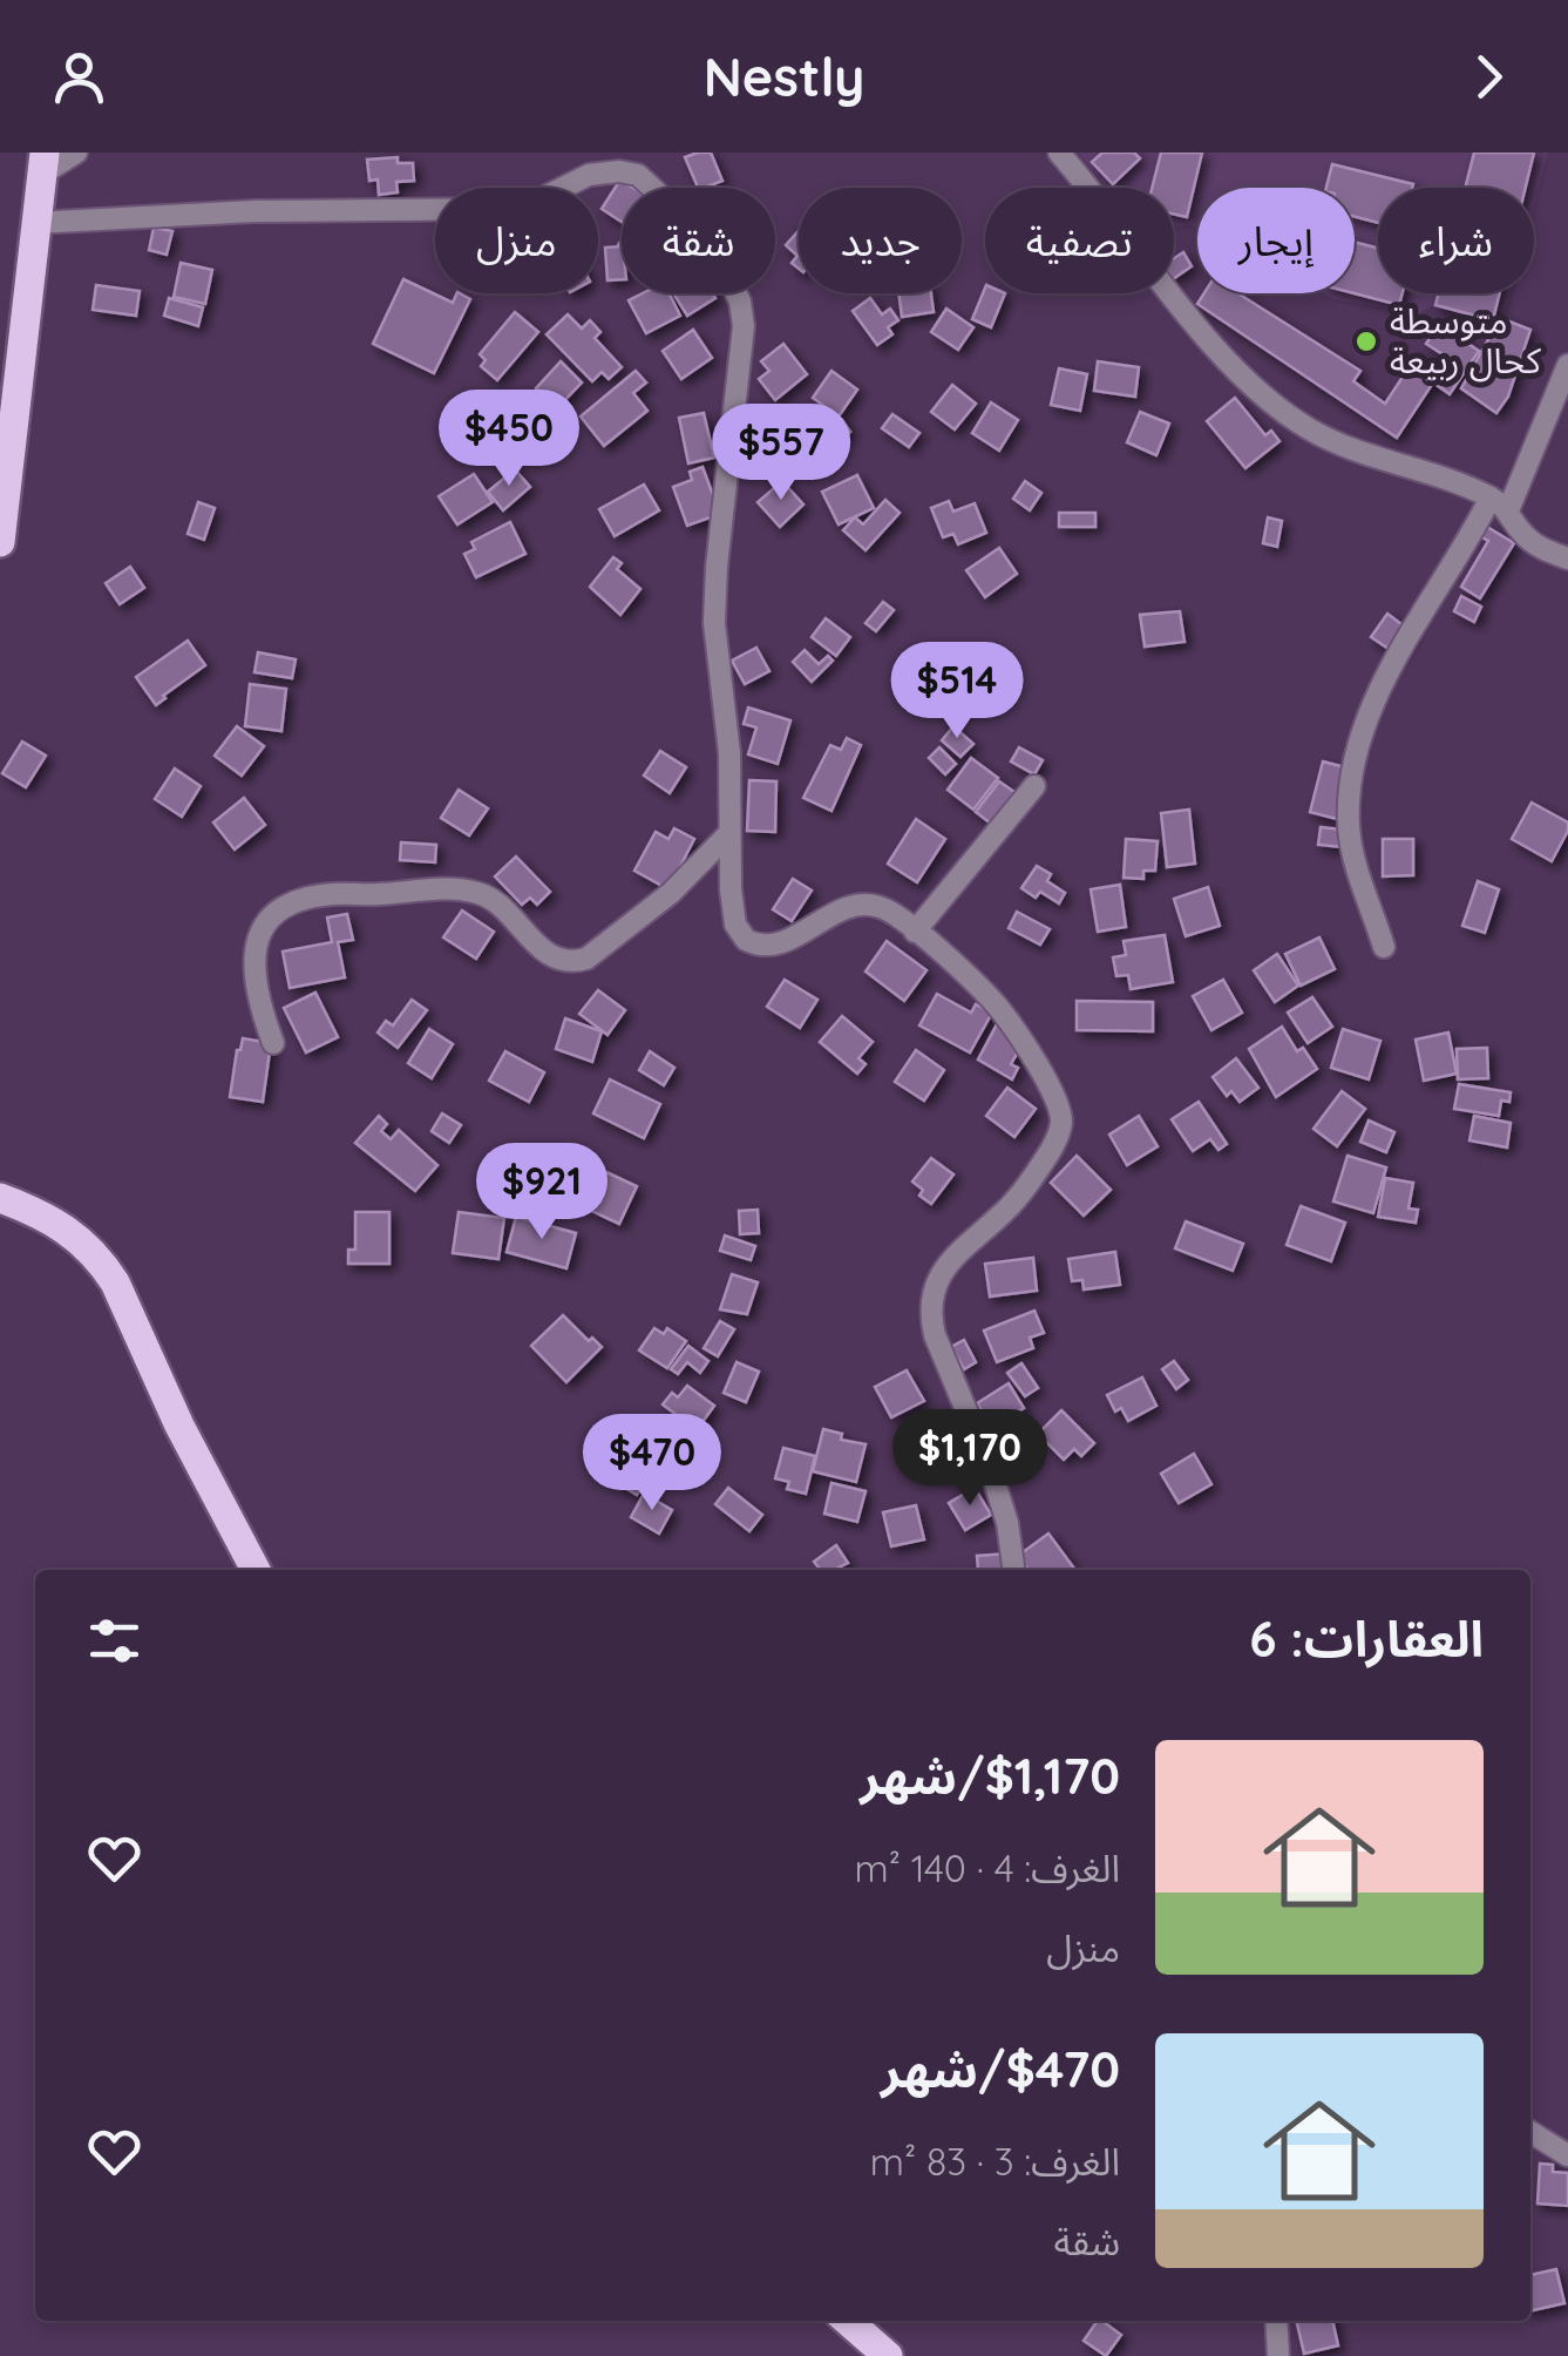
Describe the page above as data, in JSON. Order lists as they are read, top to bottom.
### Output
{
  "places": ["متوسطة كحال ربيعة"],
  "page": {
    "header": "Nestly",
    "chip": [
      "شراء",
      "إيجار",
      "تصفية",
      "جديد",
      "شقة",
      "منزل"
    ],
    "price": [
      "$450",
      "$557",
      "$514",
      "$921",
      "$1,170",
      "$470"
    ],
    "heading": "العقارات: 6",
    "list": [
      {
        "name": "$1,170/شهر",
        "note": "الغرف: 4 · 140 m² · منزل"
      },
      {
        "name": "$470/شهر",
        "note": "الغرف: 3 · 83 m² · شقة"
      }
    ]
  }
}
